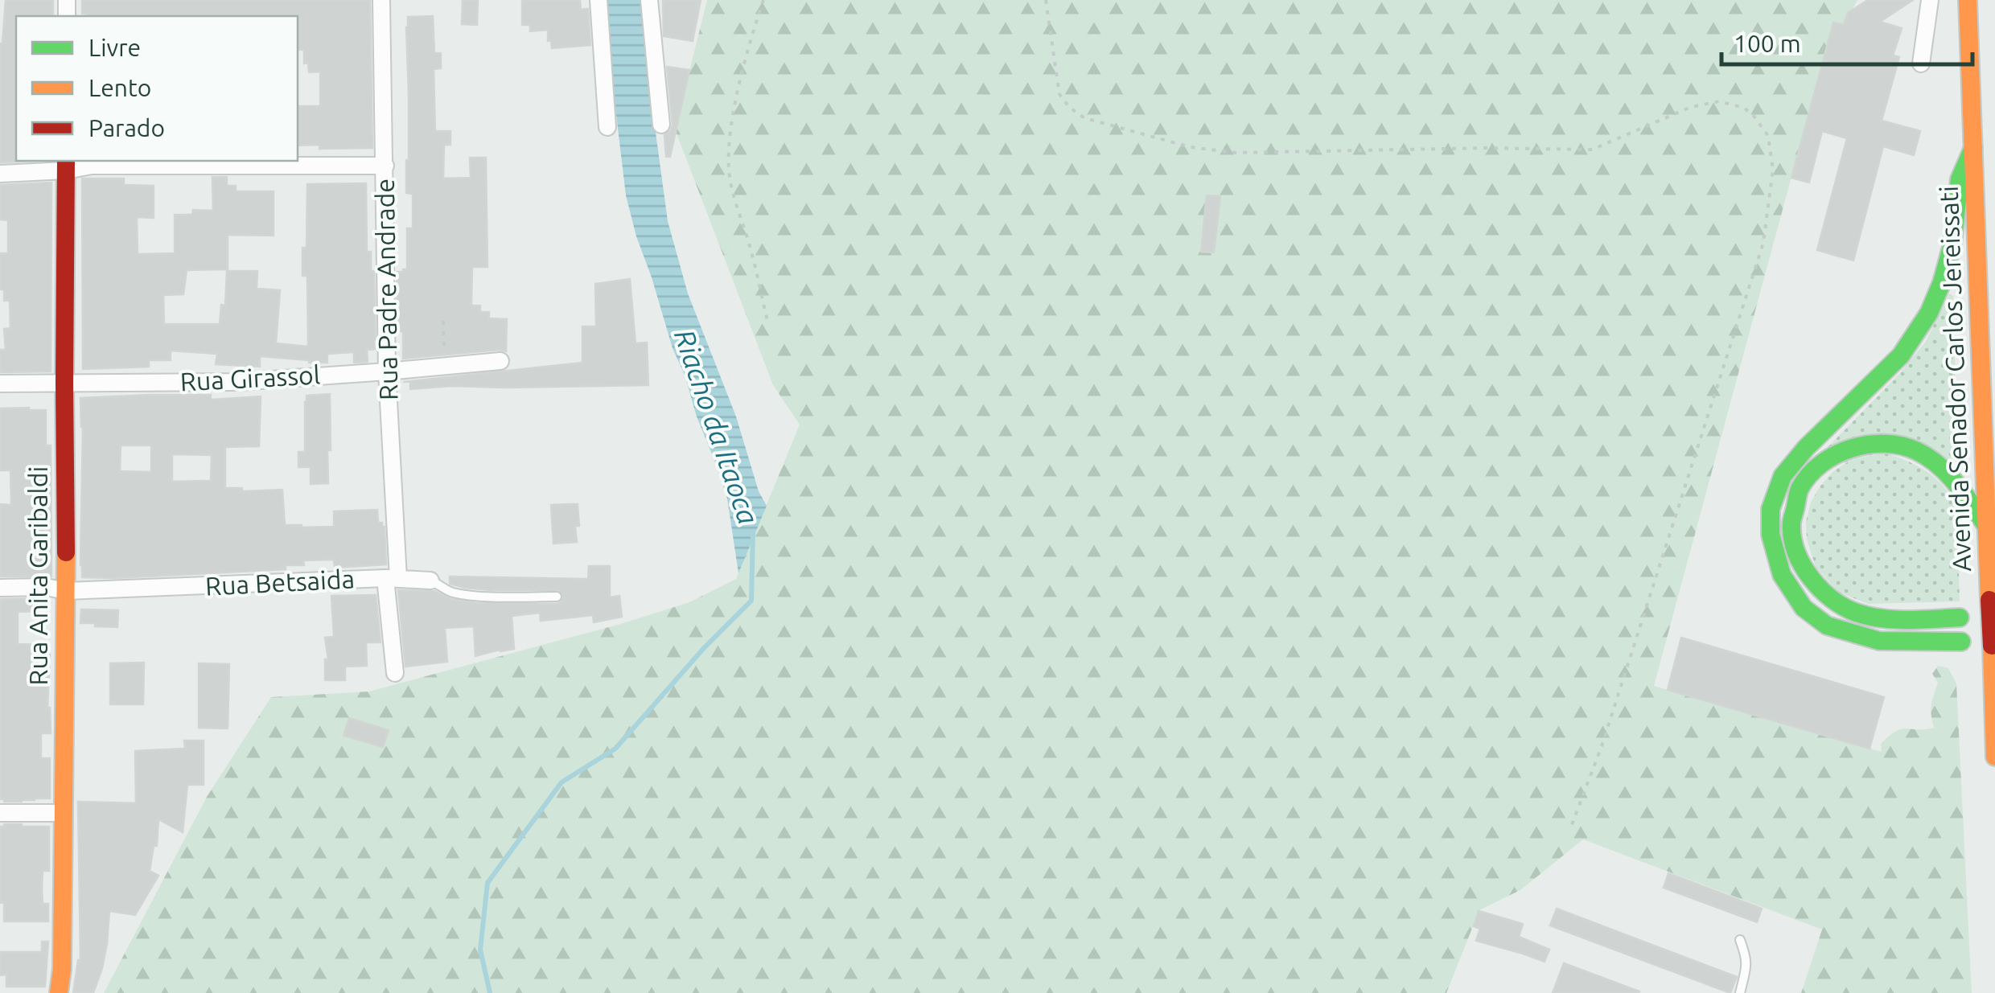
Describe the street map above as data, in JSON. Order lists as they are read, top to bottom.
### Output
{
  "streets": {
    "main road": ["Avenida Senador Carlos Jereissati", "Rua Anita Garibaldi"],
    "street": ["Rua Padre Andrade", "Rua Girassol", "Rua Betsaida"]
  },
  "crossings": [
    ["Rua Padre Andrade", "Rua Girassol"],
    ["Rua Padre Andrade", "Rua Betsaida"],
    ["Rua Girassol", "Rua Anita Garibaldi"],
    ["Rua Anita Garibaldi", "Rua Betsaida"]
  ],
  "water": ["Riacho da Itaoca"],
  "legend": ["Livre", "Lento", "Parado"],
  "scale_bar": "100 m"
}
